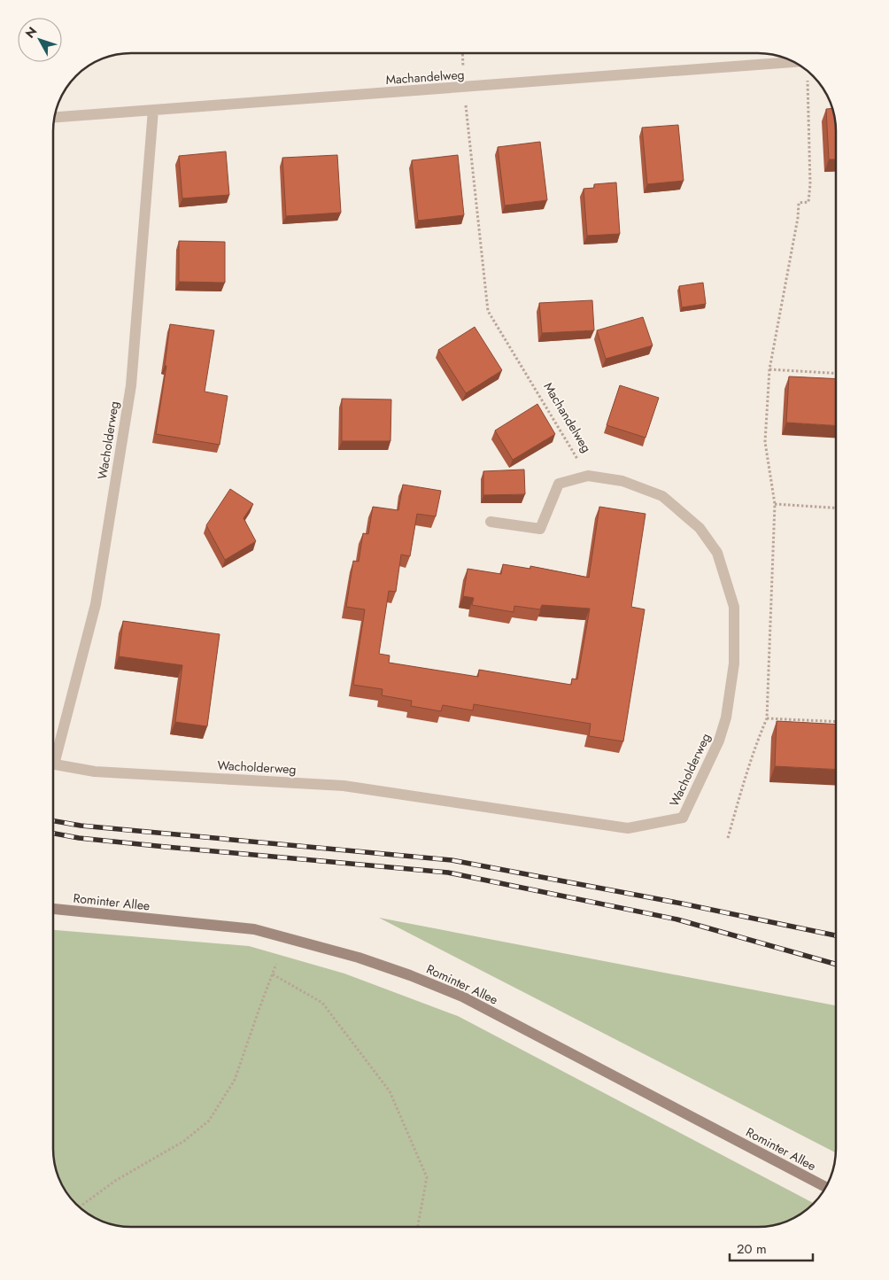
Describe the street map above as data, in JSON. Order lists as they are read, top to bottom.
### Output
{
  "streets": {
    "street": ["Machandelweg", "Wacholderweg", "Rominter Allee"]
  },
  "crossings": [
    ["Machandelweg", "Wacholderweg"]
  ],
  "scale_bar": "20 m",
  "north": "top left"
}
